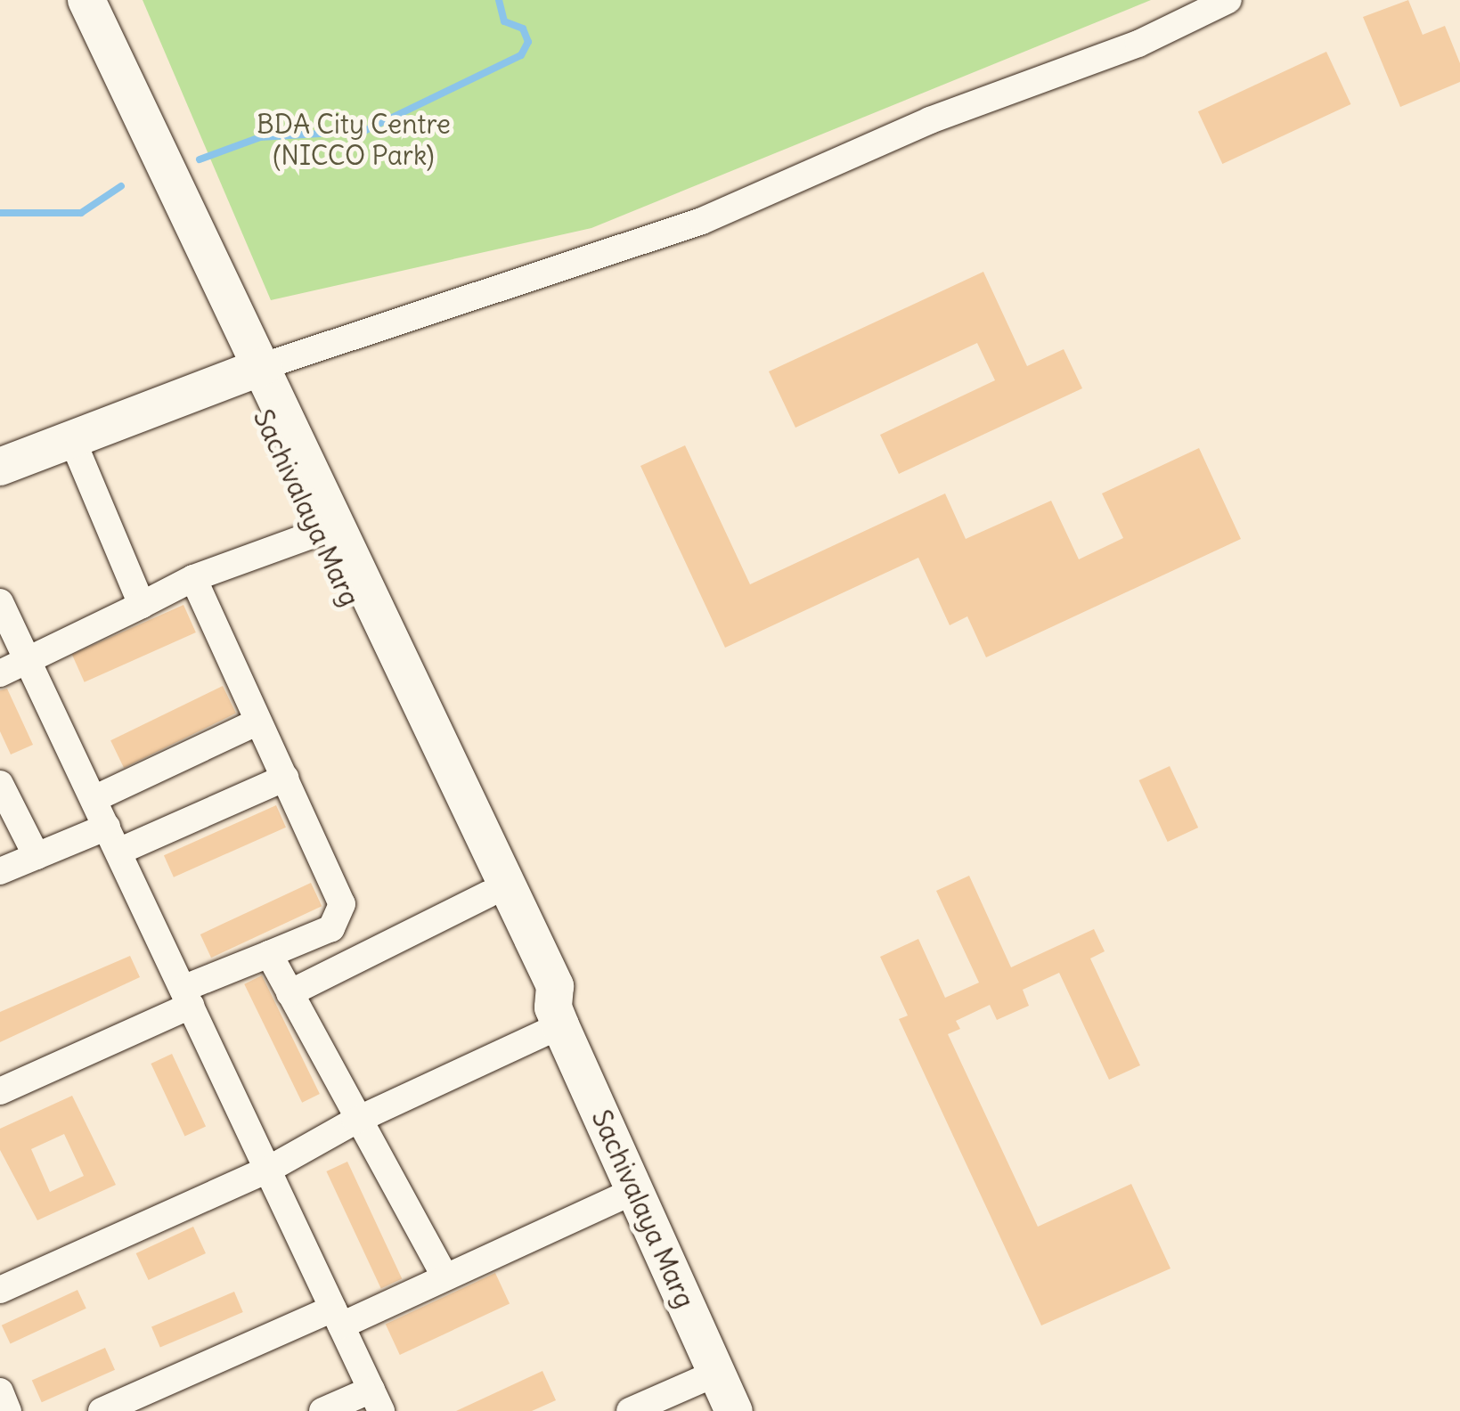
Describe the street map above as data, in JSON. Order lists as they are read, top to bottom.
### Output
{
  "streets": {
    "main road": ["Sachivalaya Marg"]
  },
  "parks": ["BDA City Centre (NICCO Park)"]
}
